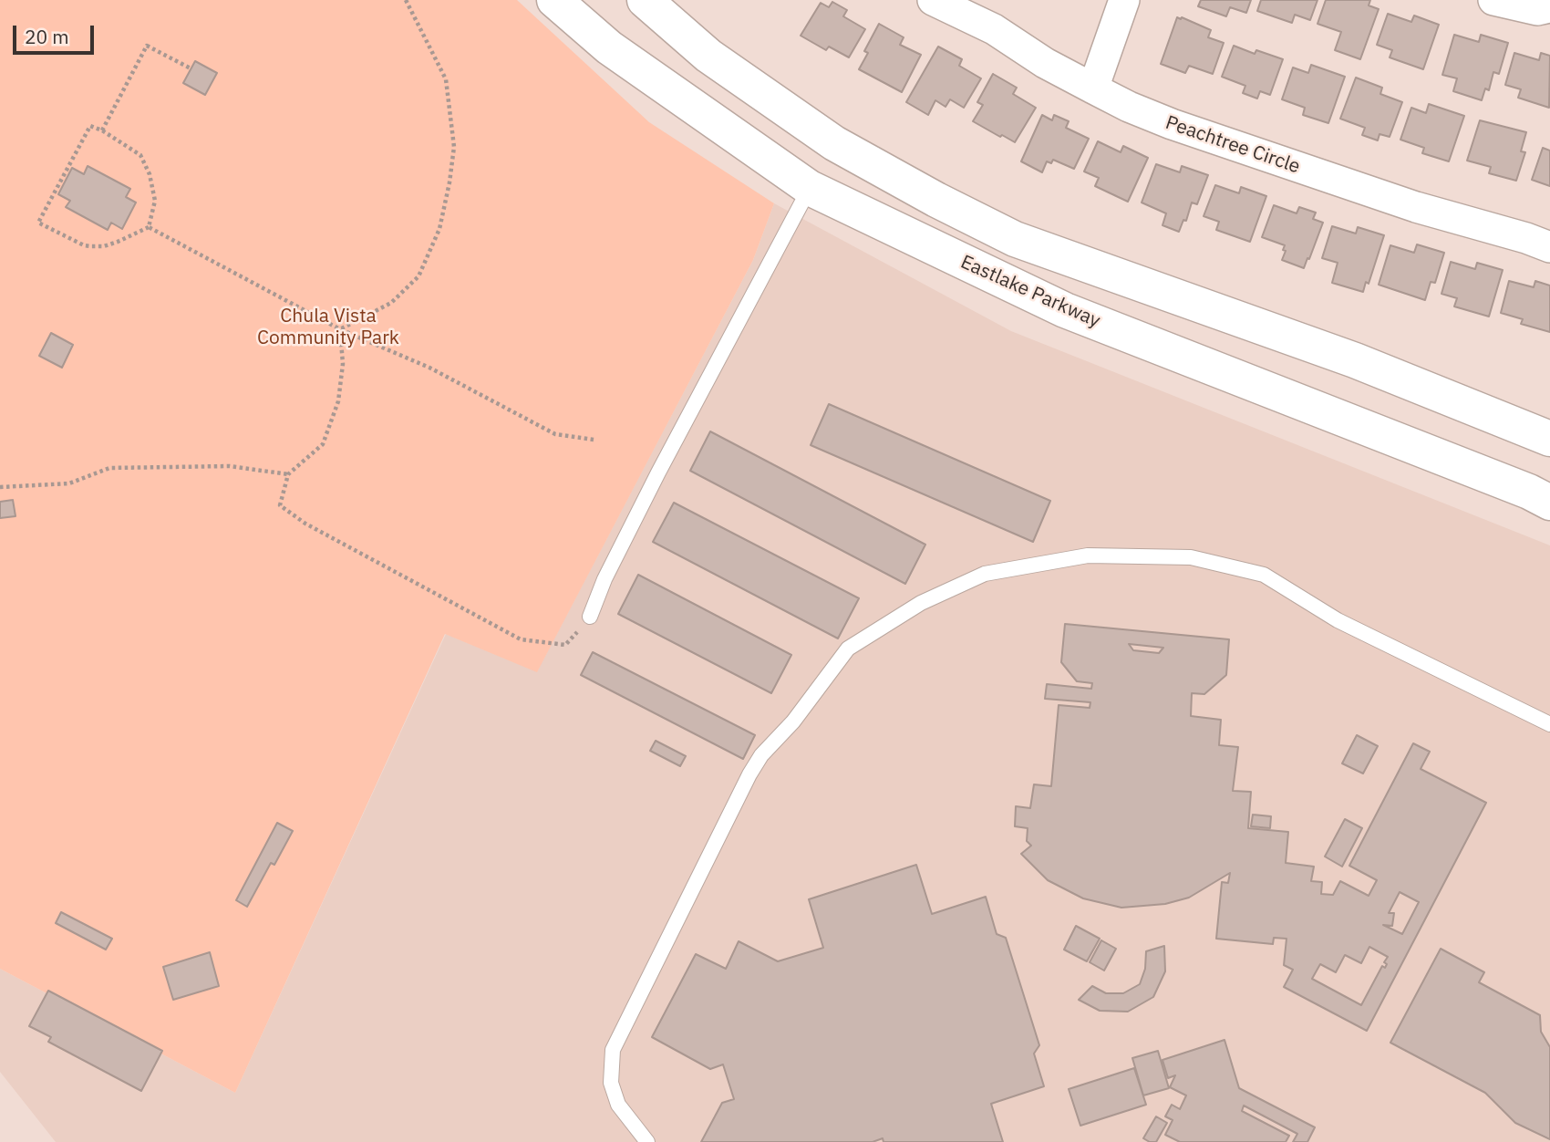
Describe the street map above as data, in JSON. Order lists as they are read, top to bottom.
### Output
{
  "streets": {
    "main road": ["Eastlake Parkway"],
    "street": ["Peachtree Circle"]
  },
  "parks": ["Chula Vista Community Park"],
  "scale_bar": "20 m"
}
